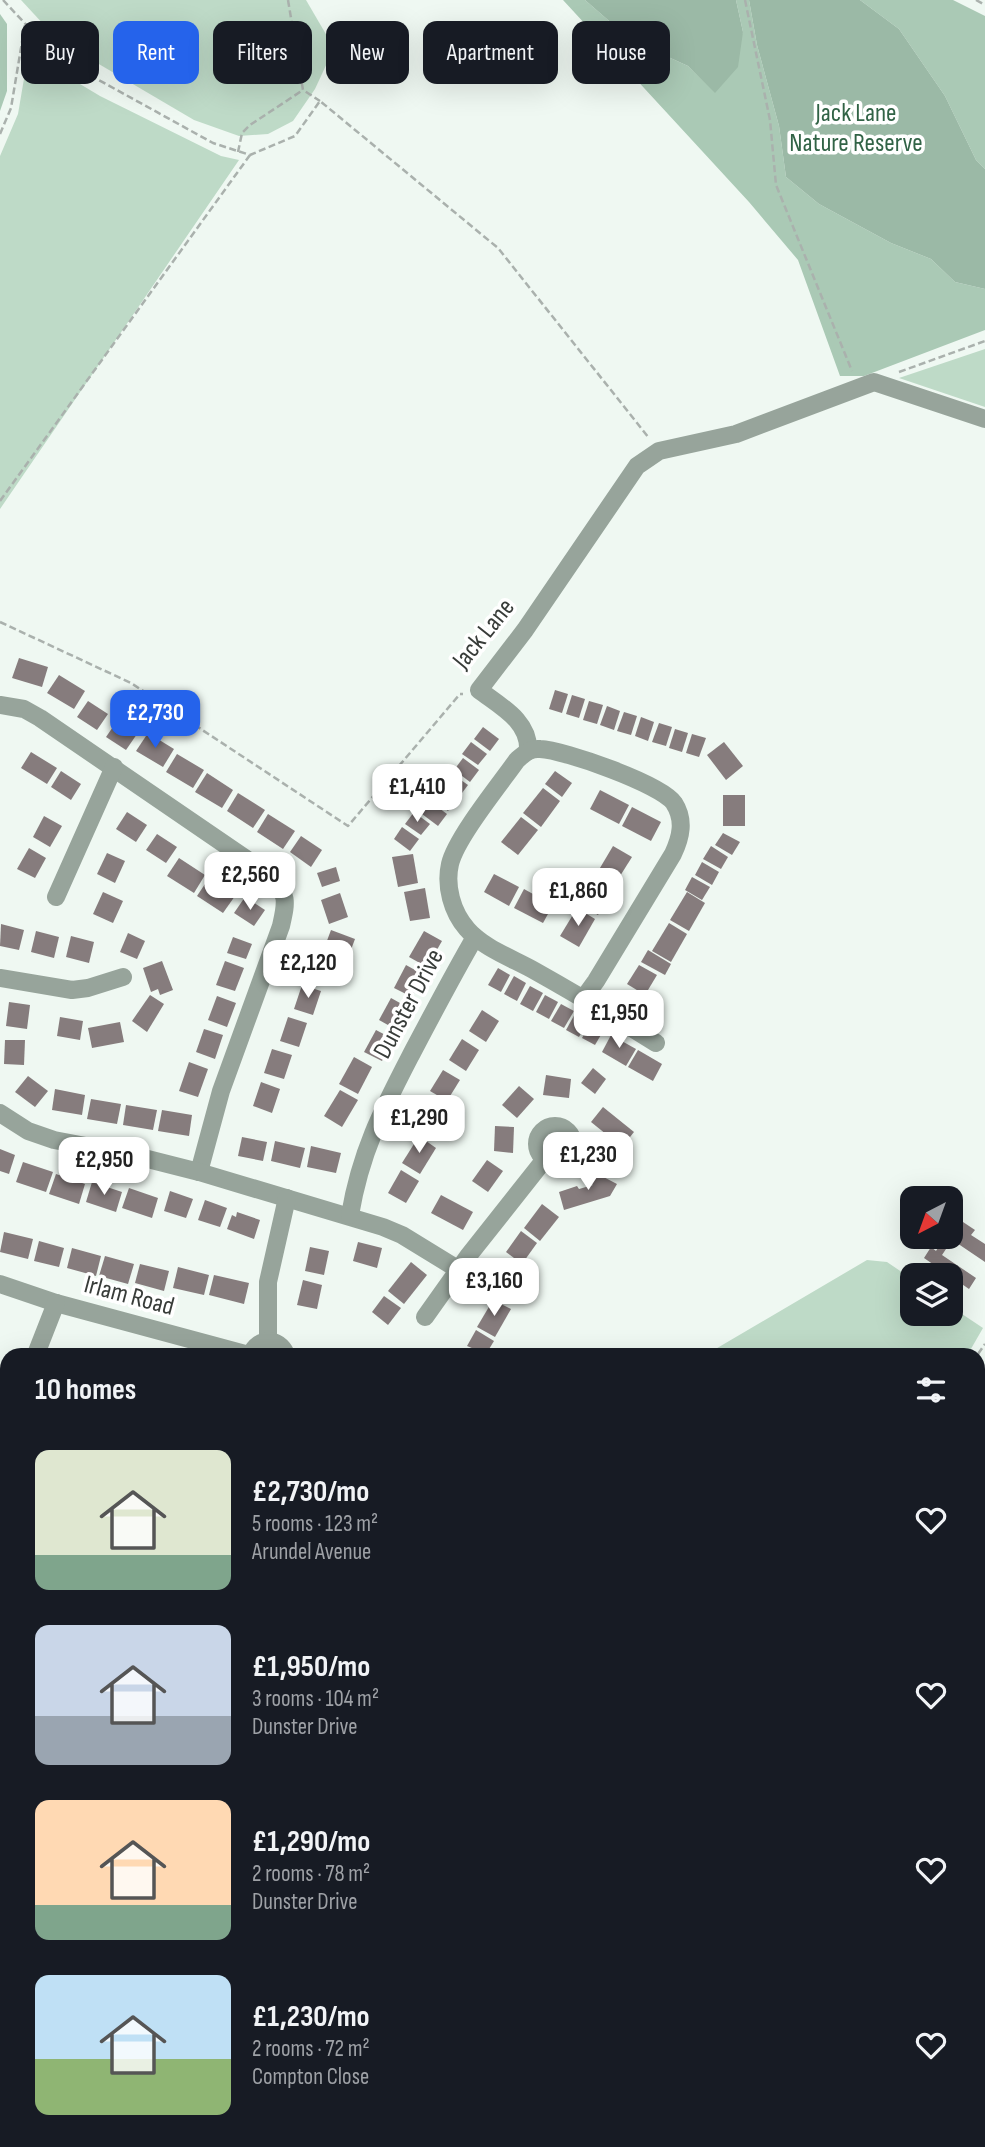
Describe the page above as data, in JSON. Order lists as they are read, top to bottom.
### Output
{
  "streets": {
    "street": ["Jack Lane", "Dunster Drive", "Irlam Road"]
  },
  "parks": ["Jack Lane Nature Reserve"],
  "north": "bottom left",
  "page": {
    "chip": [
      "Buy",
      "Rent",
      "Filters",
      "New",
      "Apartment",
      "House"
    ],
    "price": [
      "£2,730",
      "£1,410",
      "£2,560",
      "£1,860",
      "£2,120",
      "£1,950",
      "£1,290",
      "£1,230",
      "£2,950",
      "£3,160"
    ],
    "heading": "10 homes",
    "list": [
      {
        "name": "£2,730/mo",
        "note": "5 rooms · 123 m² · Arundel Avenue"
      },
      {
        "name": "£1,950/mo",
        "note": "3 rooms · 104 m² · Dunster Drive"
      },
      {
        "name": "£1,290/mo",
        "note": "2 rooms · 78 m² · Dunster Drive"
      },
      {
        "name": "£1,230/mo",
        "note": "2 rooms · 72 m² · Compton Close"
      }
    ]
  }
}
